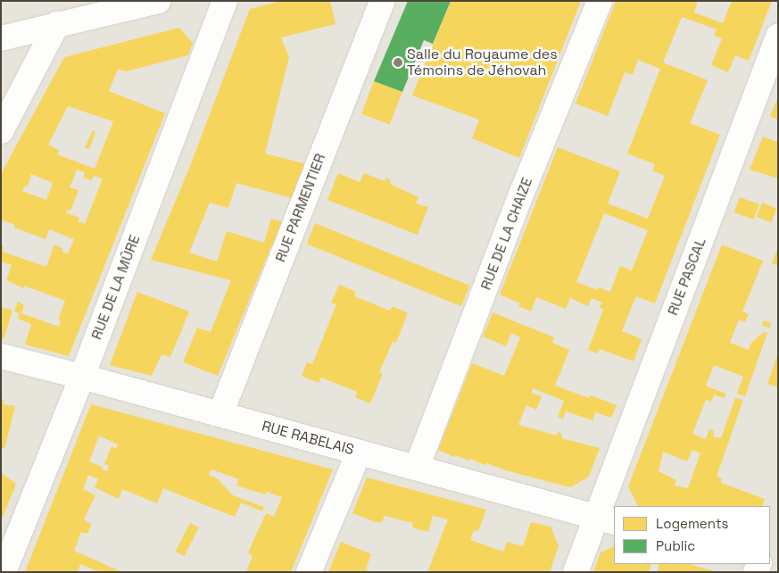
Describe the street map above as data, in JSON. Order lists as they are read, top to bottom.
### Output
{
  "streets": {
    "street": [
      "RUE PARMENTIER",
      "RUE DE LA CHAIZE",
      "RUE PASCAL",
      "RUE DE LA MÛRE",
      "RUE RABELAIS"
    ]
  },
  "crossings": [
    ["RUE PARMENTIER", "RUE RABELAIS"],
    ["RUE DE LA CHAIZE", "RUE RABELAIS"],
    ["RUE PASCAL", "RUE RABELAIS"],
    ["RUE DE LA MÛRE", "RUE RABELAIS"]
  ],
  "places": ["Salle du Royaume des Témoins de Jéhovah"],
  "legend": ["Logements", "Public"]
}
